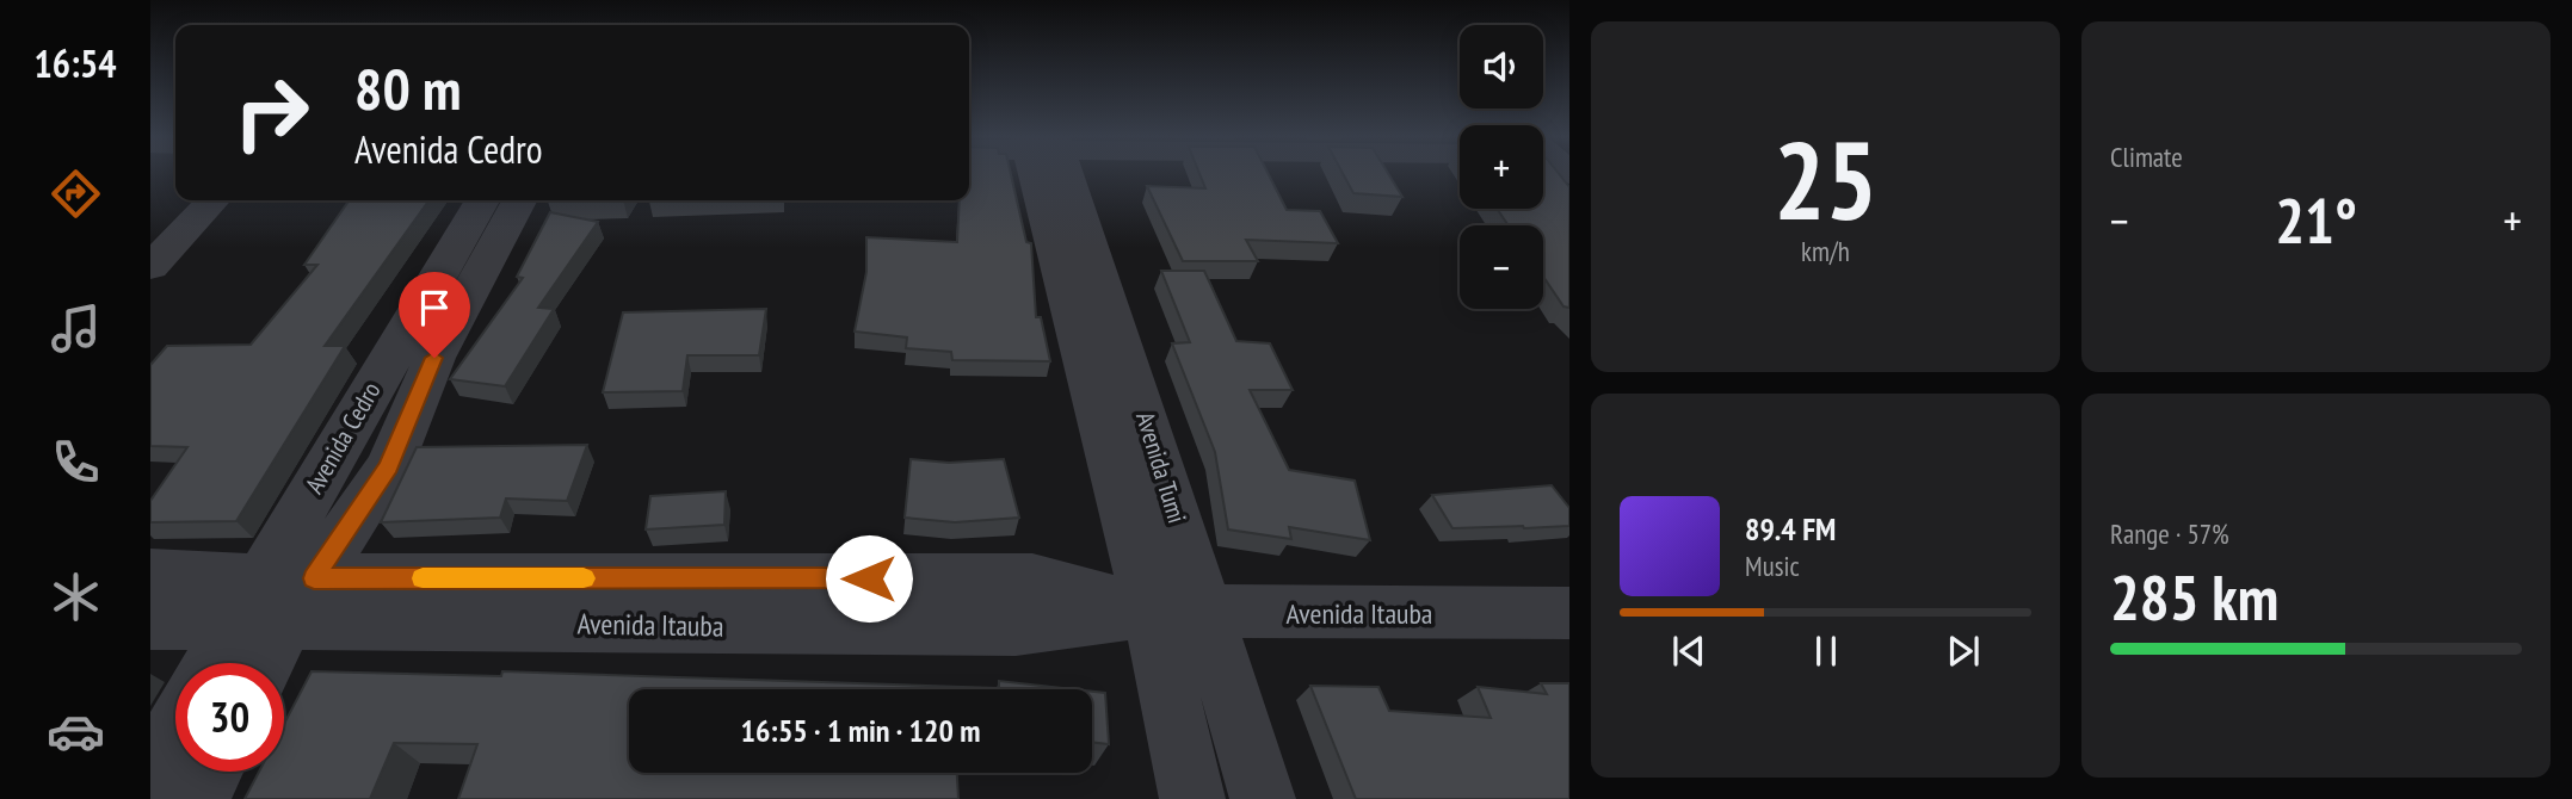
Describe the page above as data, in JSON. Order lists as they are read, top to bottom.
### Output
{
  "streets": {
    "street": ["Avenida Cedro", "Avenida Tumi", "Avenida Itauba"]
  },
  "crossings": [
    ["Avenida Cedro", "Avenida Itauba"],
    ["Avenida Tumi", "Avenida Itauba"]
  ],
  "page": {
    "tabs": "16:54",
    "tile": [
      ["25", "km/h"],
      "Climate",
      ["Range · 57%", "285 km"]
    ],
    "map_buttons": ["+", "−"],
    "turn": ["80 m", "Avenida Cedro"],
    "heat": ["−", "21°", "+"],
    "song": ["89.4 FM", "Music"],
    "limit": "30",
    "trip": "16:55 · 1 min · 120 m"
  }
}
